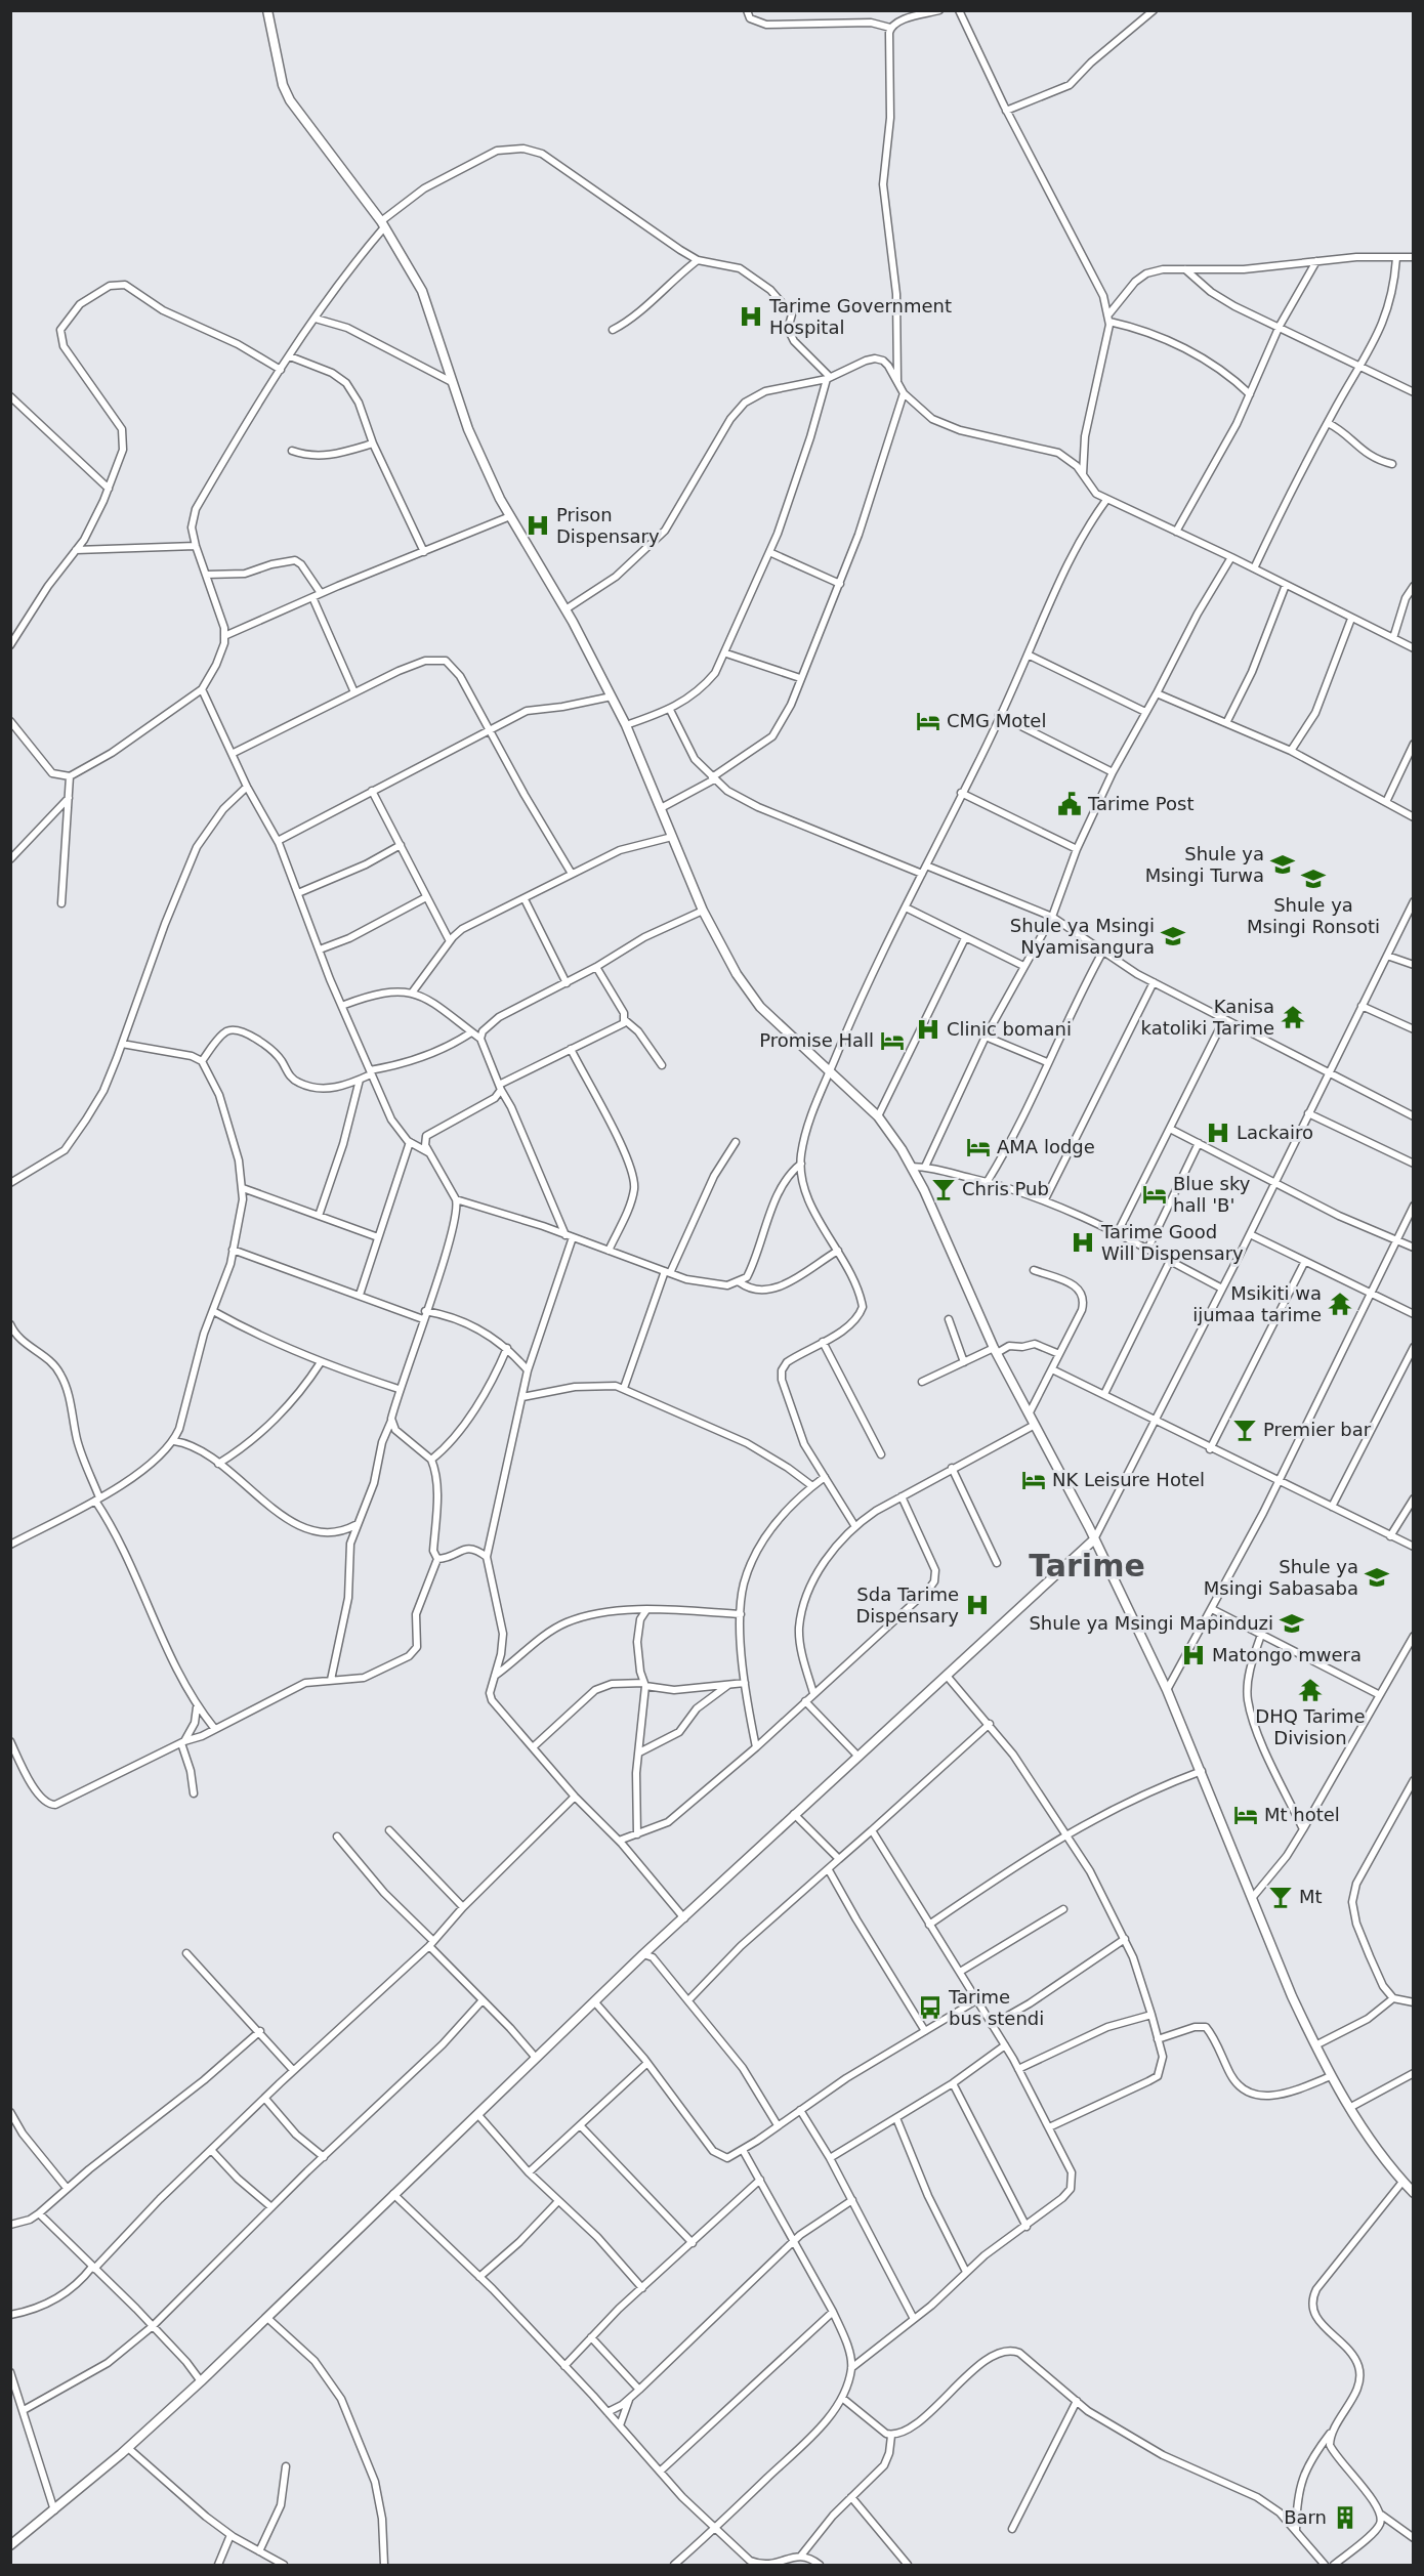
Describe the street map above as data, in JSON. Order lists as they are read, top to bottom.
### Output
{
  "districts": ["Tarime"],
  "places": {
    "hospital": [
      "Tarime Government Hospital",
      "Prison Dispensary",
      "Clinic bomani",
      "Lackairo",
      "Tarime Good Will Dispensary",
      "Sda Tarime Dispensary",
      "Matongo mwera"
    ],
    "hotel": [
      "CMG Motel",
      "Promise Hall",
      "AMA lodge",
      "Blue sky hall 'B'",
      "NK Leisure Hotel",
      "Mt hotel"
    ],
    "public building": ["Tarime Post"],
    "school or university": [
      "Shule ya Msingi Turwa",
      "Shule ya Msingi Ronsoti",
      "Shule ya Msingi Nyamisangura",
      "Shule ya Msingi Sabasaba",
      "Shule ya Msingi Mapinduzi"
    ],
    "temple": ["Kanisa katoliki Tarime", "Msikiti wa ijumaa tarime", "DHQ Tarime Division"],
    "bar": ["Chris Pub", "Premier bar", "Mt"],
    "bus stop": ["Tarime bus stendi"],
    "building": ["Barn"]
  }
}
